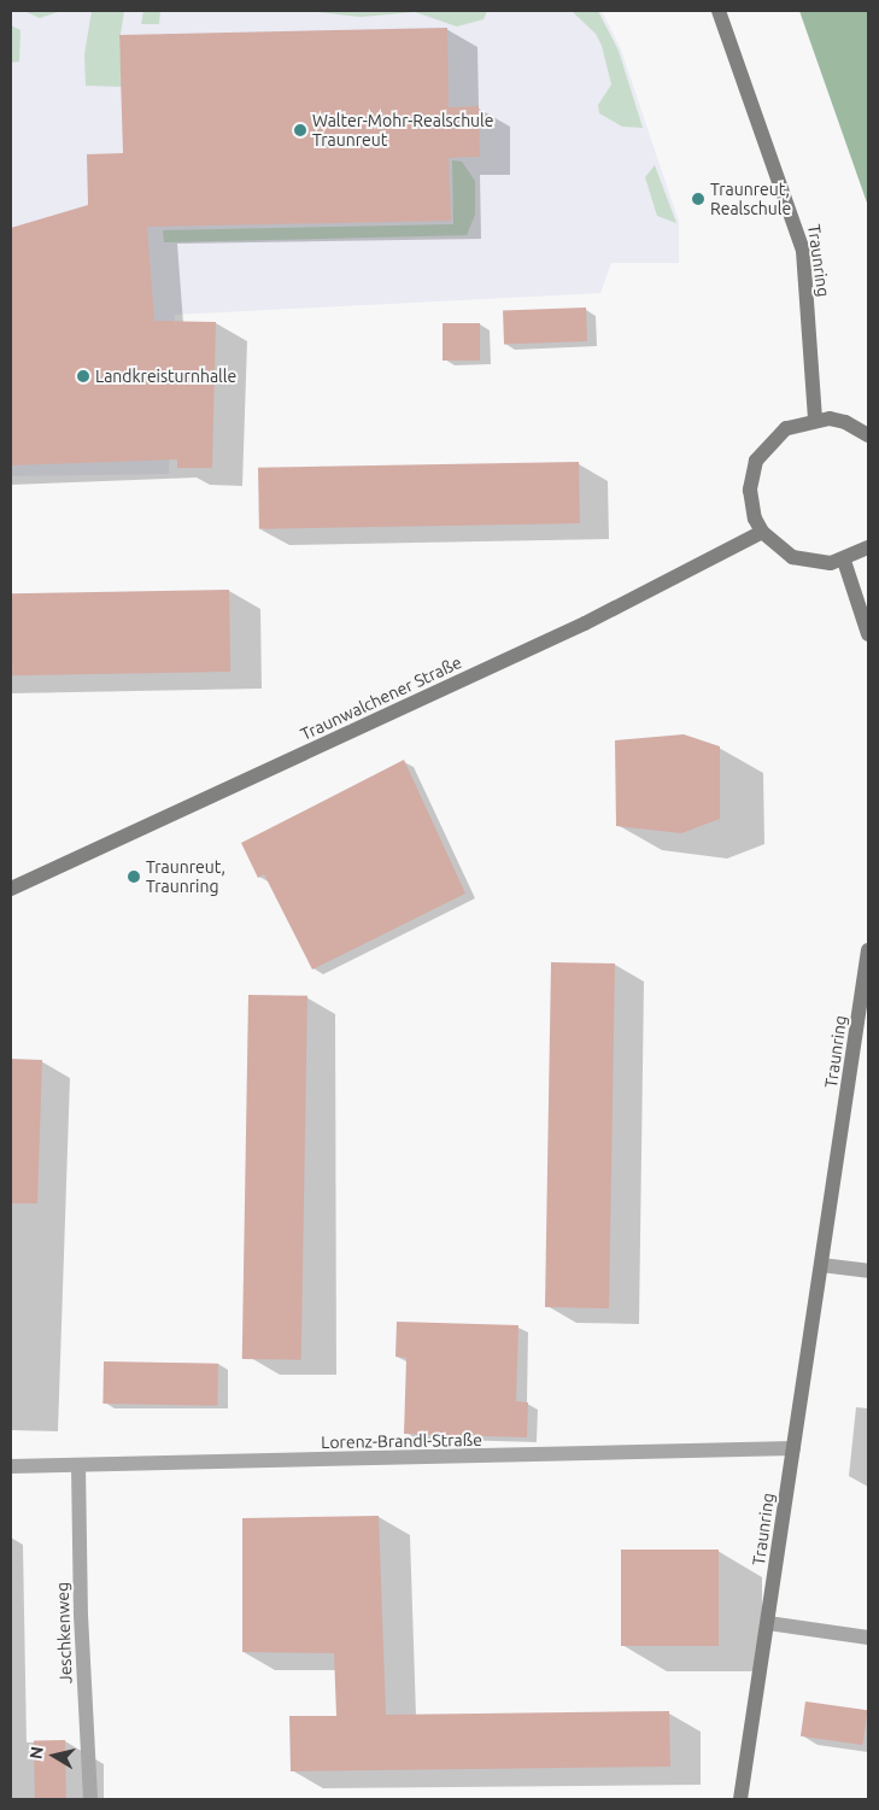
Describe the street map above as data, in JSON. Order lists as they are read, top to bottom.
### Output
{
  "streets": {
    "street": [
      "Traunring",
      "Traunwalchener Straße",
      "Lorenz-Brandl-Straße",
      "Jeschkenweg"
    ]
  },
  "crossings": [
    ["Traunring", "Lorenz-Brandl-Straße"],
    ["Lorenz-Brandl-Straße", "Jeschkenweg"]
  ],
  "places": [
    "Walter-Mohr-Realschule Traunreut",
    "Traunreut, Realschule",
    "Landkreisturnhalle",
    "Traunreut, Traunring"
  ],
  "north": "left"
}
